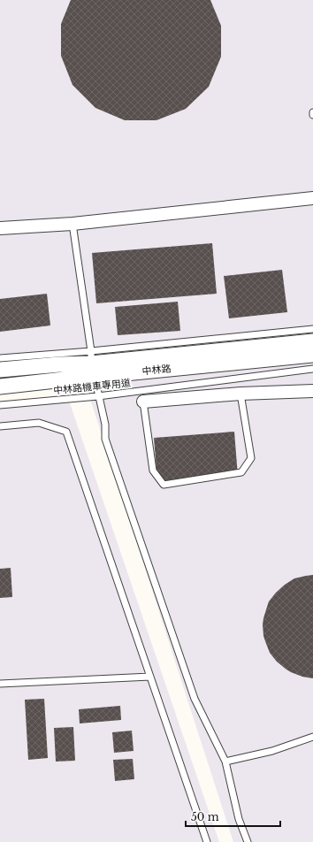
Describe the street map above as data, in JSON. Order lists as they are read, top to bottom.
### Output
{
  "streets": {
    "street": ["中林路"],
    "lane": ["中林路機車專用道"]
  },
  "scale_bar": "50 m"
}
